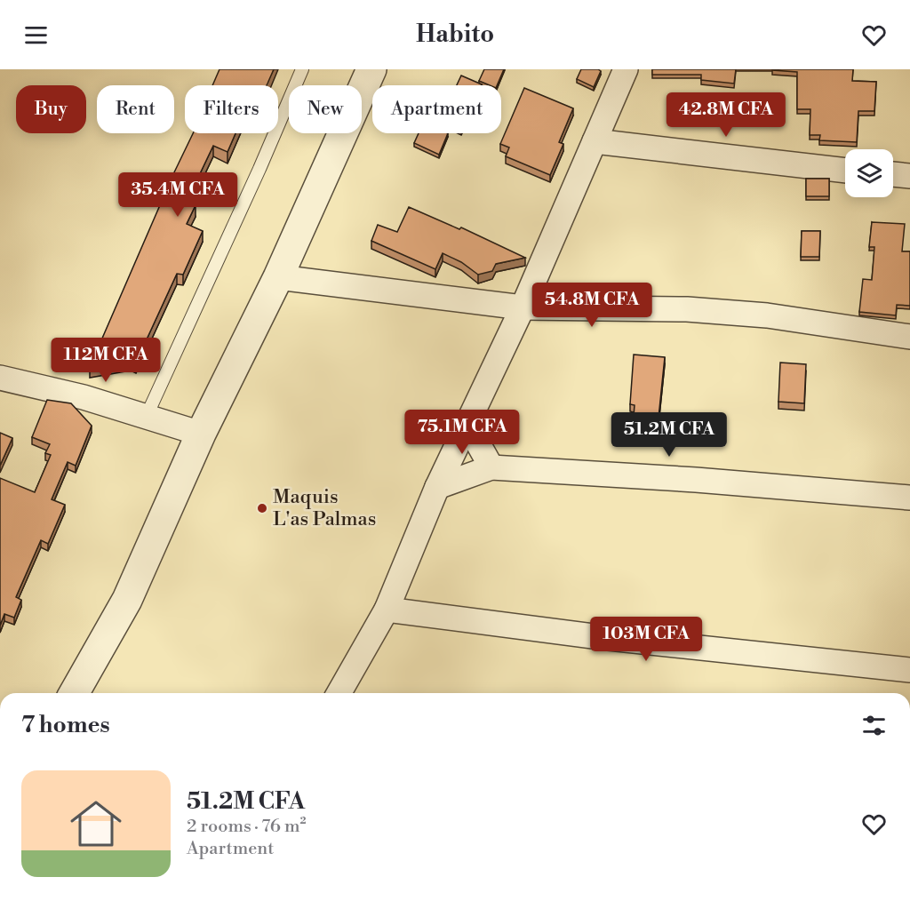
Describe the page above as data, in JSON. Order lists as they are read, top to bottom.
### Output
{
  "places": ["Maquis L'as Palmas"],
  "page": {
    "header": "Habito",
    "chip": [
      "Buy",
      "Rent",
      "Filters",
      "New",
      "Apartment"
    ],
    "price": [
      "42.8M CFA",
      "35.4M CFA",
      "54.8M CFA",
      "112M CFA",
      "75.1M CFA",
      "51.2M CFA",
      "103M CFA"
    ],
    "heading": "7 homes",
    "list": [
      {
        "name": "51.2M CFA",
        "note": "2 rooms · 76 m² · Apartment"
      }
    ]
  }
}
